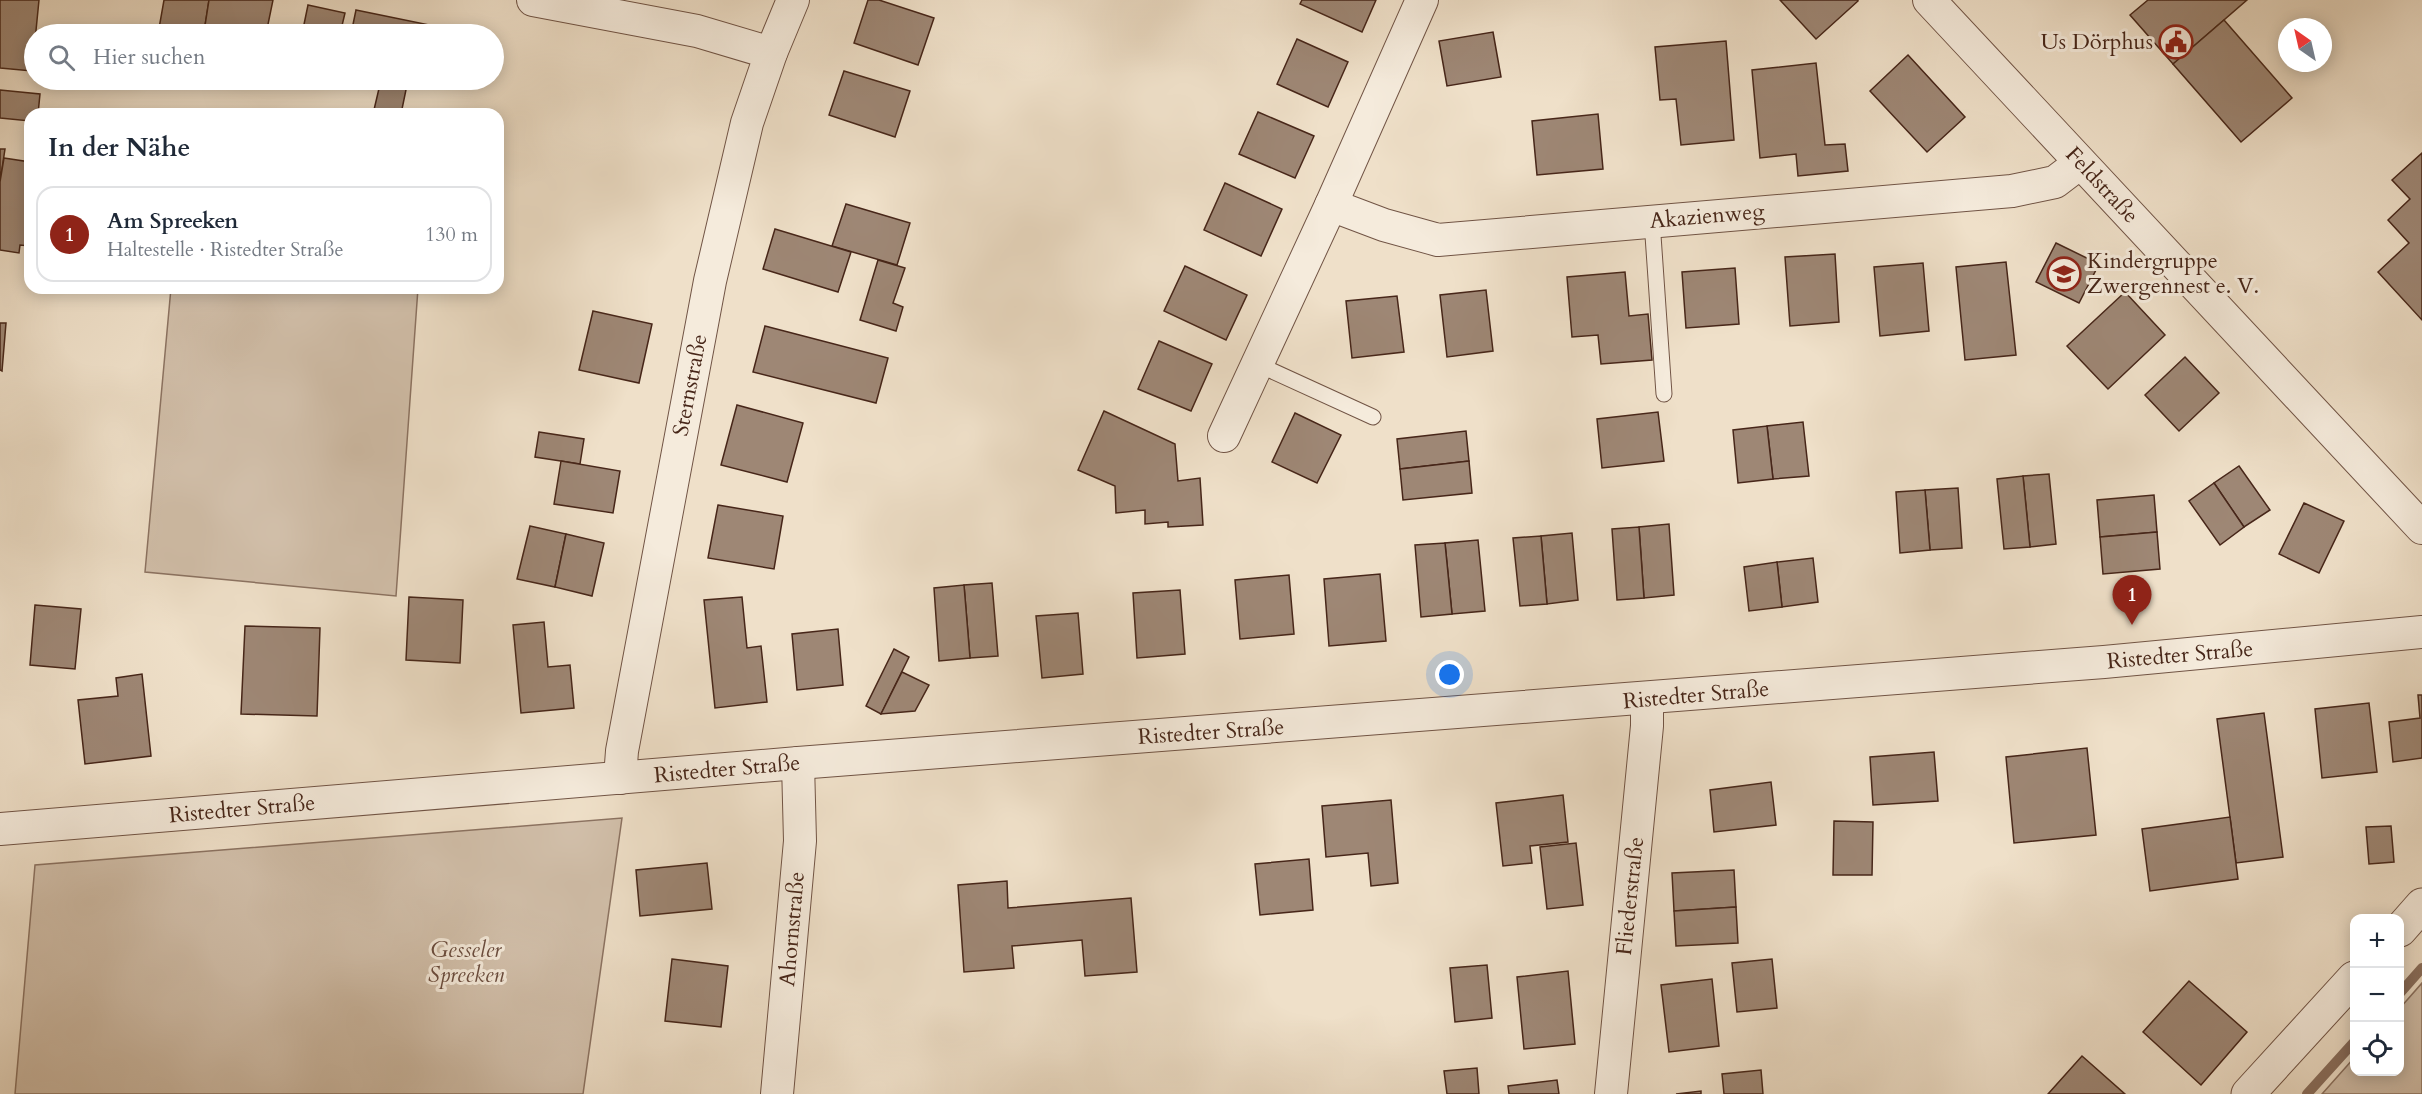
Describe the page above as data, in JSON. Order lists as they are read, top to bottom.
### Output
{
  "streets": {
    "street": [
      "Feldstraße",
      "Akazienweg",
      "Sternstraße",
      "Ristedter Straße",
      "Fliederstraße",
      "Ahornstraße"
    ]
  },
  "crossings": [
    ["Feldstraße", "Akazienweg"],
    ["Sternstraße", "Ristedter Straße"],
    ["Ristedter Straße", "Fliederstraße"],
    ["Ristedter Straße", "Ahornstraße"]
  ],
  "parks": ["Gesseler Spreeken"],
  "places": {
    "public building": ["Us Dörphus"],
    "school or university": ["Kindergruppe Zwergennest e. V."]
  },
  "north": "top left",
  "page": {
    "search": "Hier suchen",
    "heading": "In der Nähe",
    "list": [
      {
        "mark": "1",
        "name": "Am Spreeken",
        "note": "Haltestelle · Ristedter Straße",
        "value": "130 m"
      }
    ],
    "pins": "1",
    "map_buttons": ["+", "−"]
  }
}
